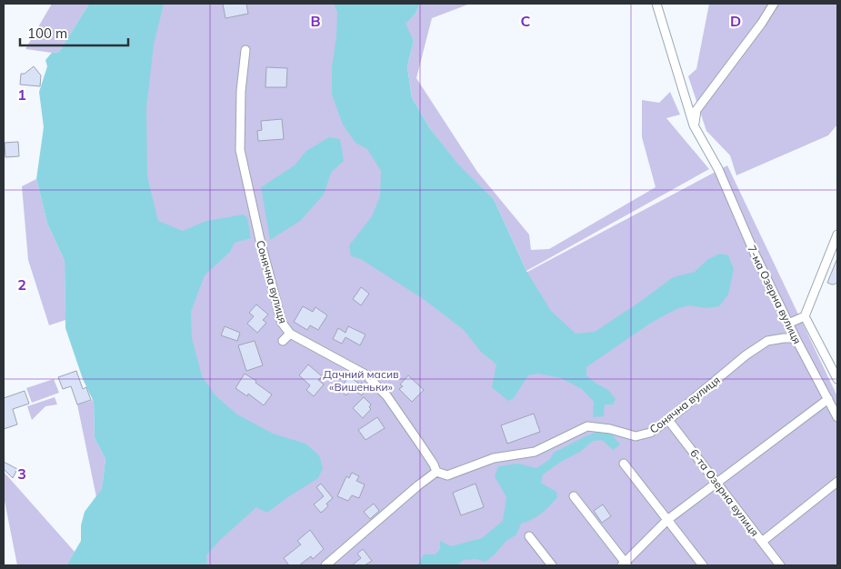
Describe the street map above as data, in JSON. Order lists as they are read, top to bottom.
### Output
{
  "streets": {
    "street": ["Сонячна вулиця", "7-ма Озерна вулиця", "6-та Озерна вулиця"]
  },
  "crossings": [
    ["Сонячна вулиця", "7-ма Озерна вулиця"],
    ["Сонячна вулиця", "6-та Озерна вулиця"]
  ],
  "parks": ["Дачний масив «Вишеньки»"],
  "scale_bar": "100 m",
  "grid": {
    "columns": ["B", "C", "D"],
    "rows": ["1", "2", "3"]
  }
}
